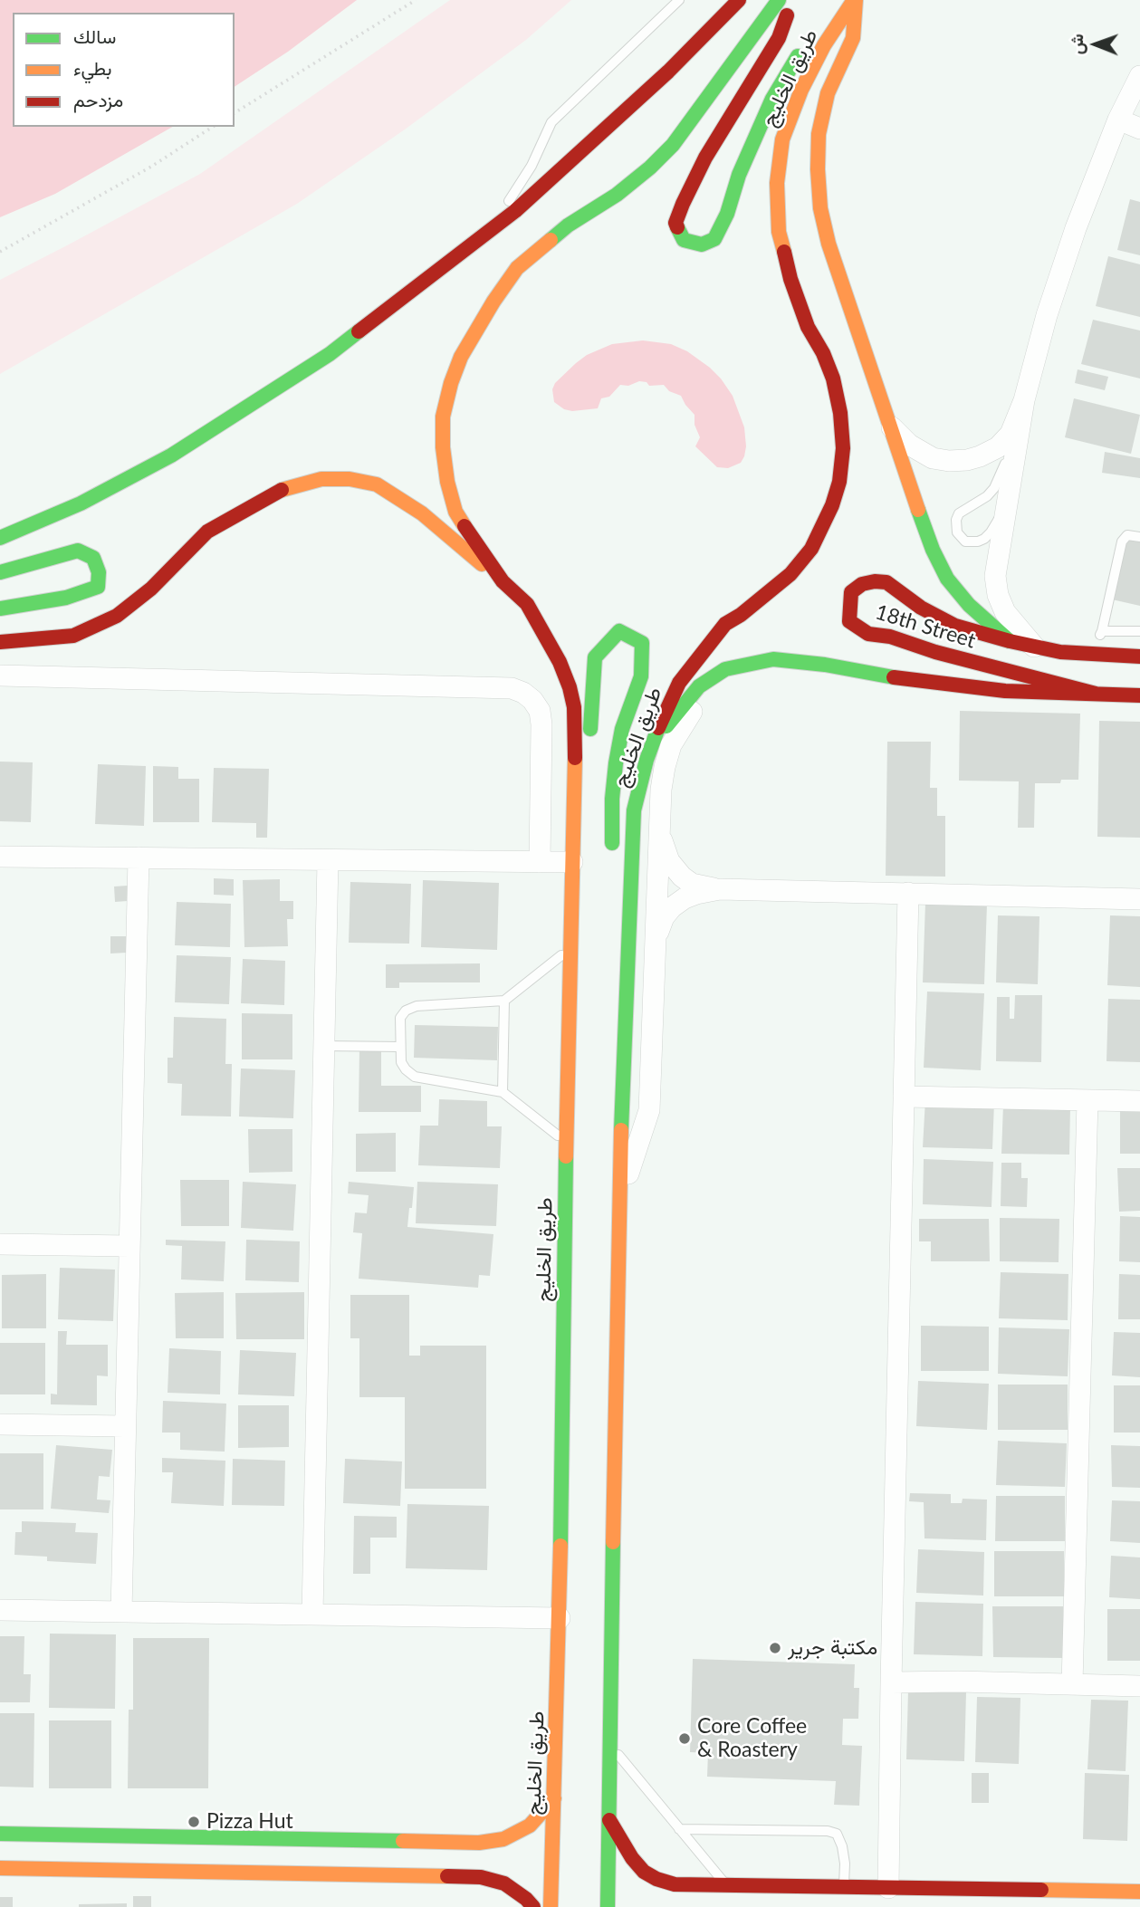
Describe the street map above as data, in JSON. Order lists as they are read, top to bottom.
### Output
{
  "streets": {
    "main road": ["طريق الخليج", "18th Street"]
  },
  "places": ["مكتبة جرير", "Core Coffee & Roastery", "Pizza Hut"],
  "legend": ["سالك", "بطيء", "مزدحم"],
  "north": "left"
}
